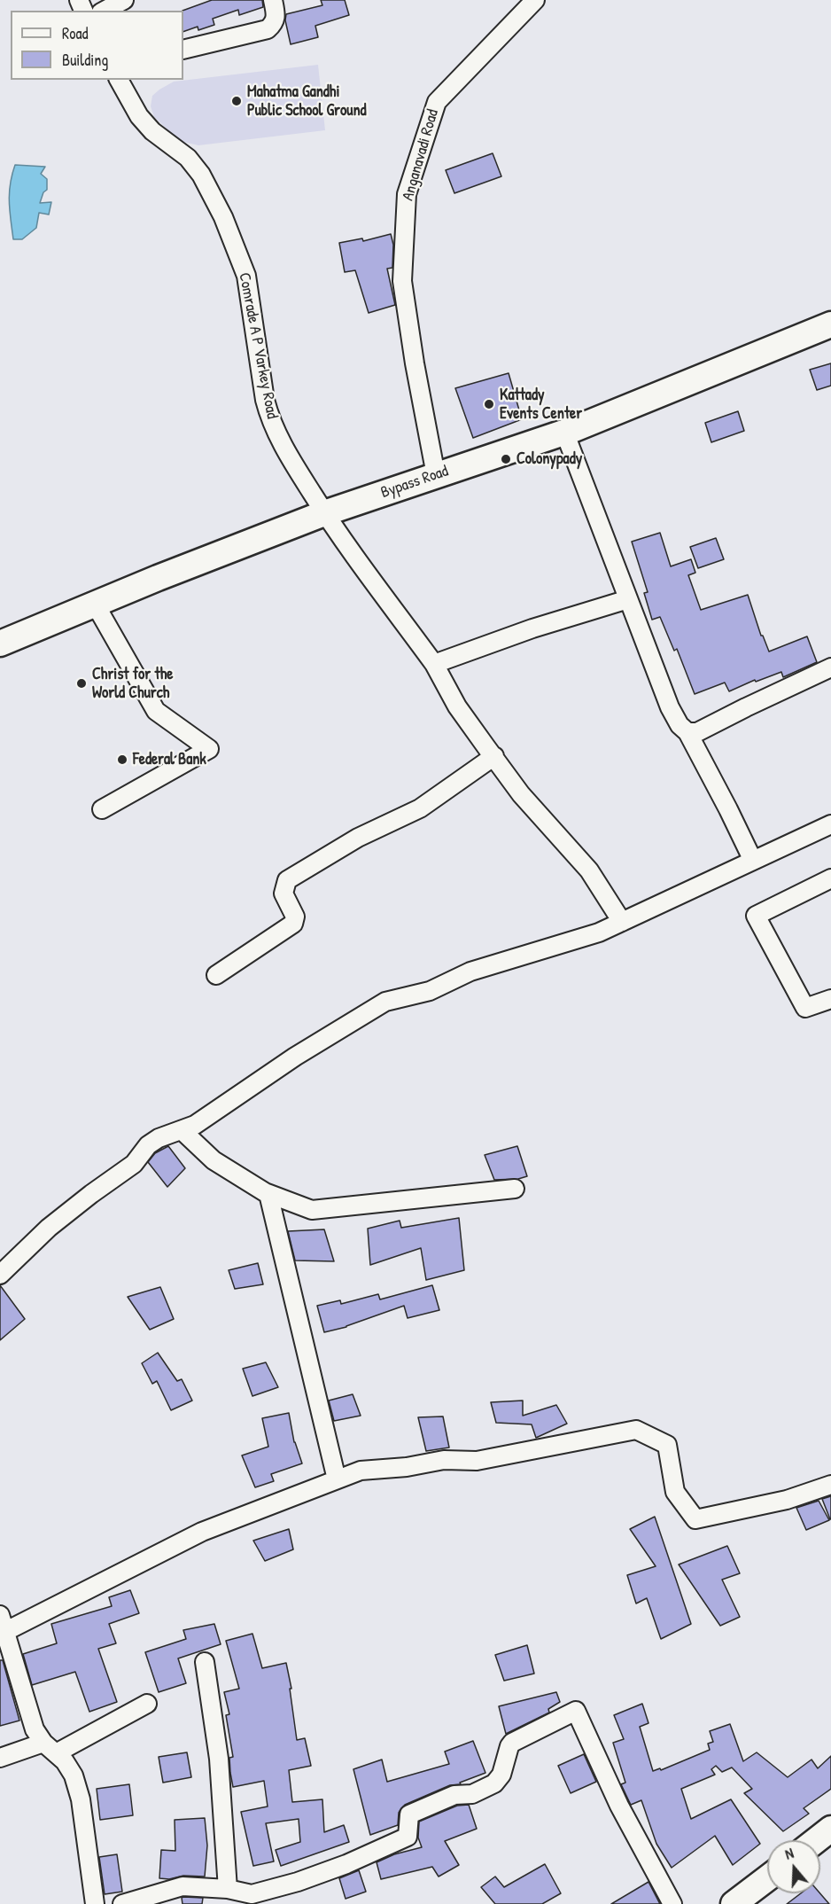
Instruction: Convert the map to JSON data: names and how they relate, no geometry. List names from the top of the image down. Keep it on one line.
{"streets":{"main road":["Bypass Road"],"street":["Anganavadi Road","Comrade A P Varkey Road"]},"crossings":[["Anganavadi Road","Bypass Road"],["Comrade A P Varkey Road","Bypass Road"]],"places":["Mahatma Gandhi Public School Ground","Kattady Events Center","Colonypady","Christ for the World Church","Federal Bank"],"legend":["Road","Building"],"north":"top"}
